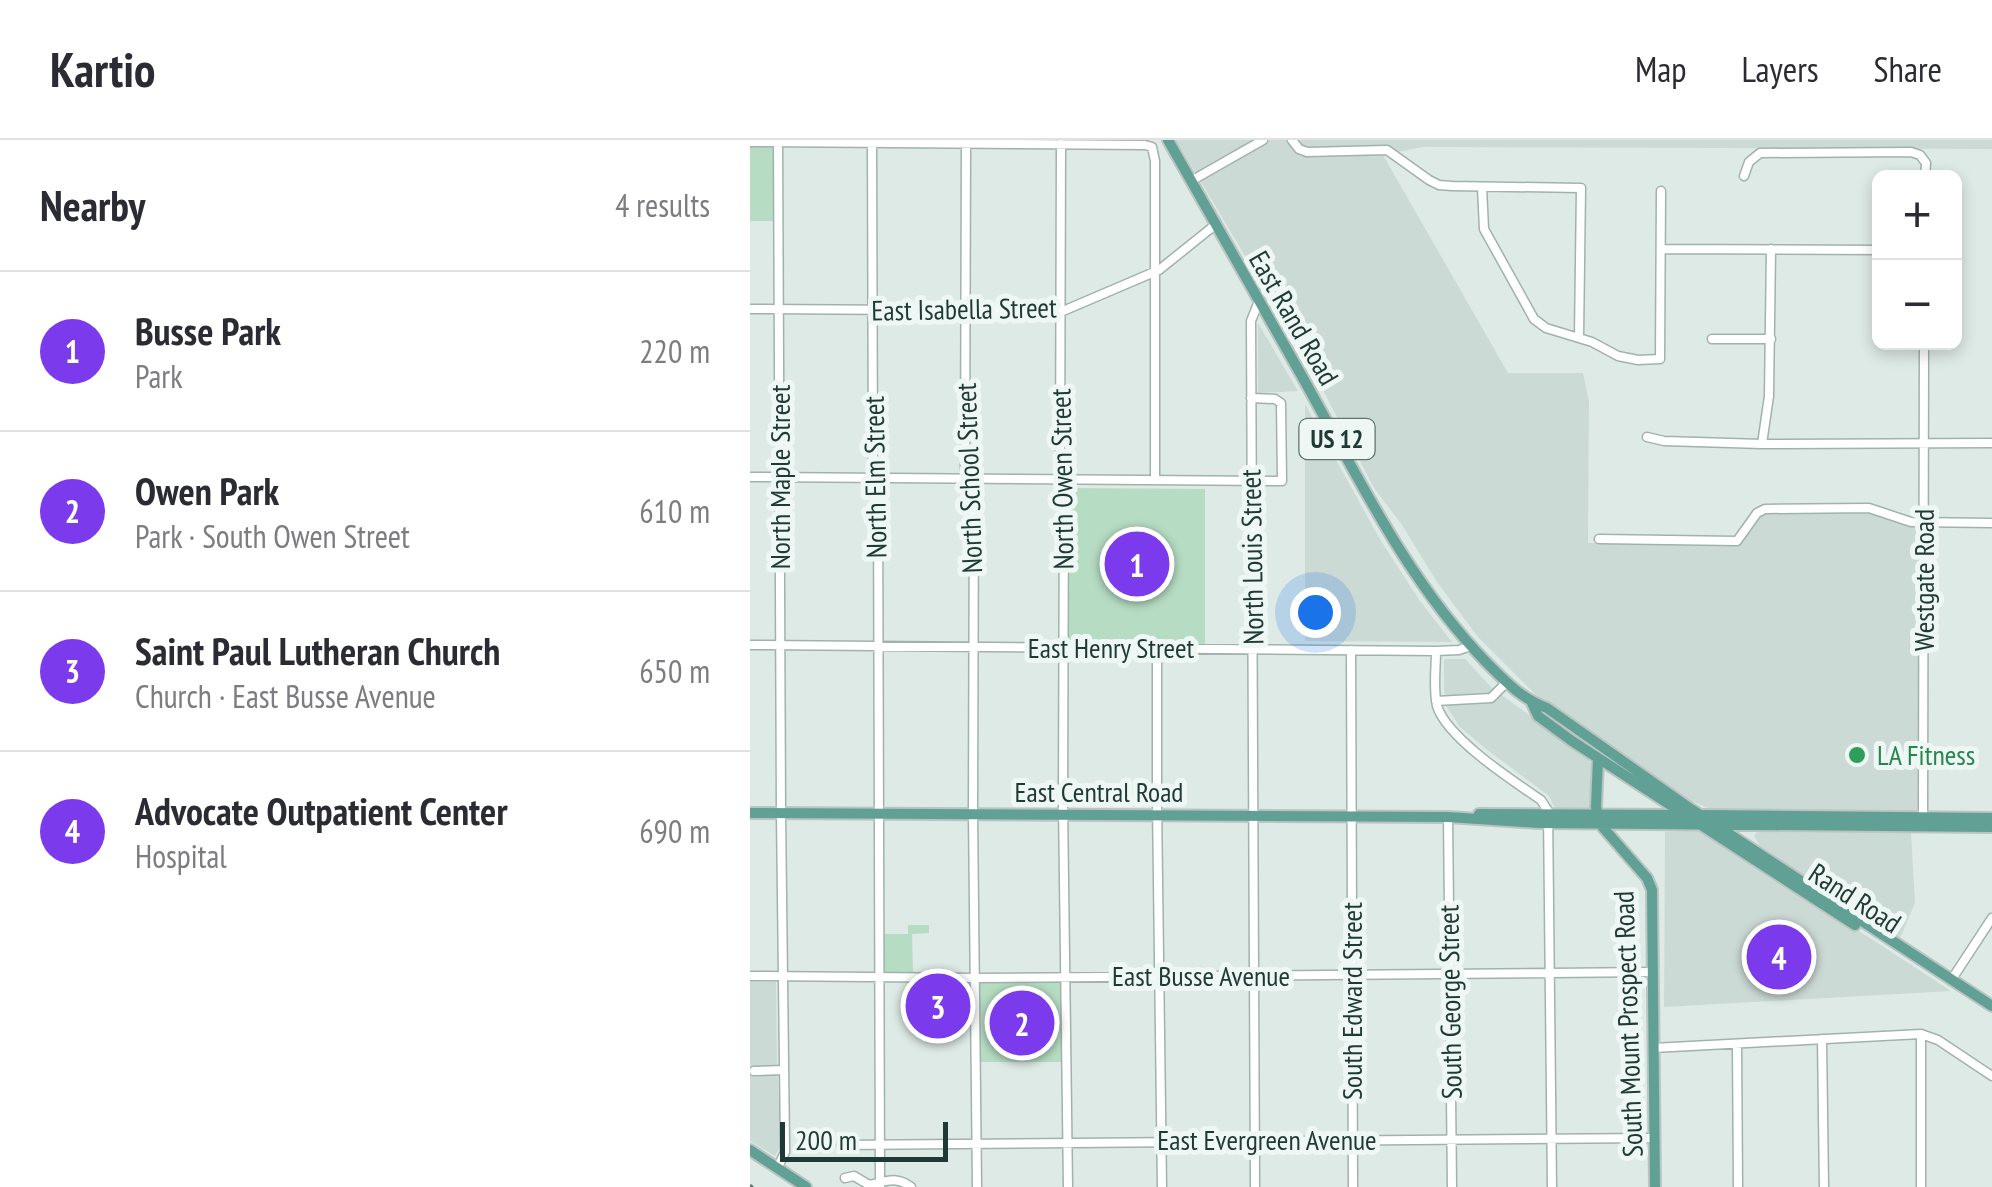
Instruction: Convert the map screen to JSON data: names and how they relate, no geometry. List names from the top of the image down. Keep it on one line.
{"streets":{"main road":["East Rand Road","US 12","East Central Road","Rand Road","South Mount Prospect Road"],"street":["East Isabella Street","North Maple Street","North Elm Street","North School Street","North Owen Street","North Louis Street","Westgate Road","East Henry Street","East Busse Avenue","South Edward Street","South George Street","East Evergreen Avenue"]},"crossings":[["East Isabella Street","East Rand Road"],["East Isabella Street","North Maple Street"],["East Isabella Street","North Elm Street"],["East Isabella Street","North School Street"],["East Isabella Street","North Owen Street"],["East Rand Road","North Louis Street"],["East Rand Road","East Henry Street"],["East Rand Road","East Central Road"],["East Rand Road","Rand Road"],["North Maple Street","East Henry Street"],["North Maple Street","East Central Road"],["North Maple Street","East Busse Avenue"],["North Elm Street","East Henry Street"],["North Elm Street","East Central Road"],["North Elm Street","East Busse Avenue"],["North Elm Street","East Evergreen Avenue"],["North School Street","East Henry Street"],["North School Street","East Central Road"],["North School Street","East Busse Avenue"],["North School Street","East Evergreen Avenue"],["North Owen Street","East Henry Street"],["North Owen Street","East Central Road"],["North Owen Street","East Busse Avenue"],["North Owen Street","East Evergreen Avenue"],["North Louis Street","East Henry Street"],["North Louis Street","East Central Road"],["North Louis Street","East Busse Avenue"],["North Louis Street","East Evergreen Avenue"],["Westgate Road","East Central Road"],["East Henry Street","South Edward Street"],["East Central Road","Rand Road"],["East Central Road","South Edward Street"],["East Central Road","South George Street"],["East Central Road","South Mount Prospect Road"],["East Busse Avenue","South Edward Street"],["East Busse Avenue","South George Street"],["East Busse Avenue","South Mount Prospect Road"],["South Edward Street","East Evergreen Avenue"],["South George Street","East Evergreen Avenue"],["South Mount Prospect Road","East Evergreen Avenue"]],"places":["LA Fitness"],"scale_bar":"200 m","page":{"header":"Kartio","nav":["Map","Layers","Share"],"heading":["Nearby","4 results"],"map_buttons":["+","−"],"list":[{"mark":"1","name":"Busse Park","note":"Park","value":"220 m"},{"mark":"2","name":"Owen Park","note":"Park · South Owen Street","value":"610 m"},{"mark":"3","name":"Saint Paul Lutheran Church","note":"Church · East Busse Avenue","value":"650 m"},{"mark":"4","name":"Advocate Outpatient Center","note":"Hospital","value":"690 m"}],"pins":["1","4","3","2"],"scale":"200 m"}}
